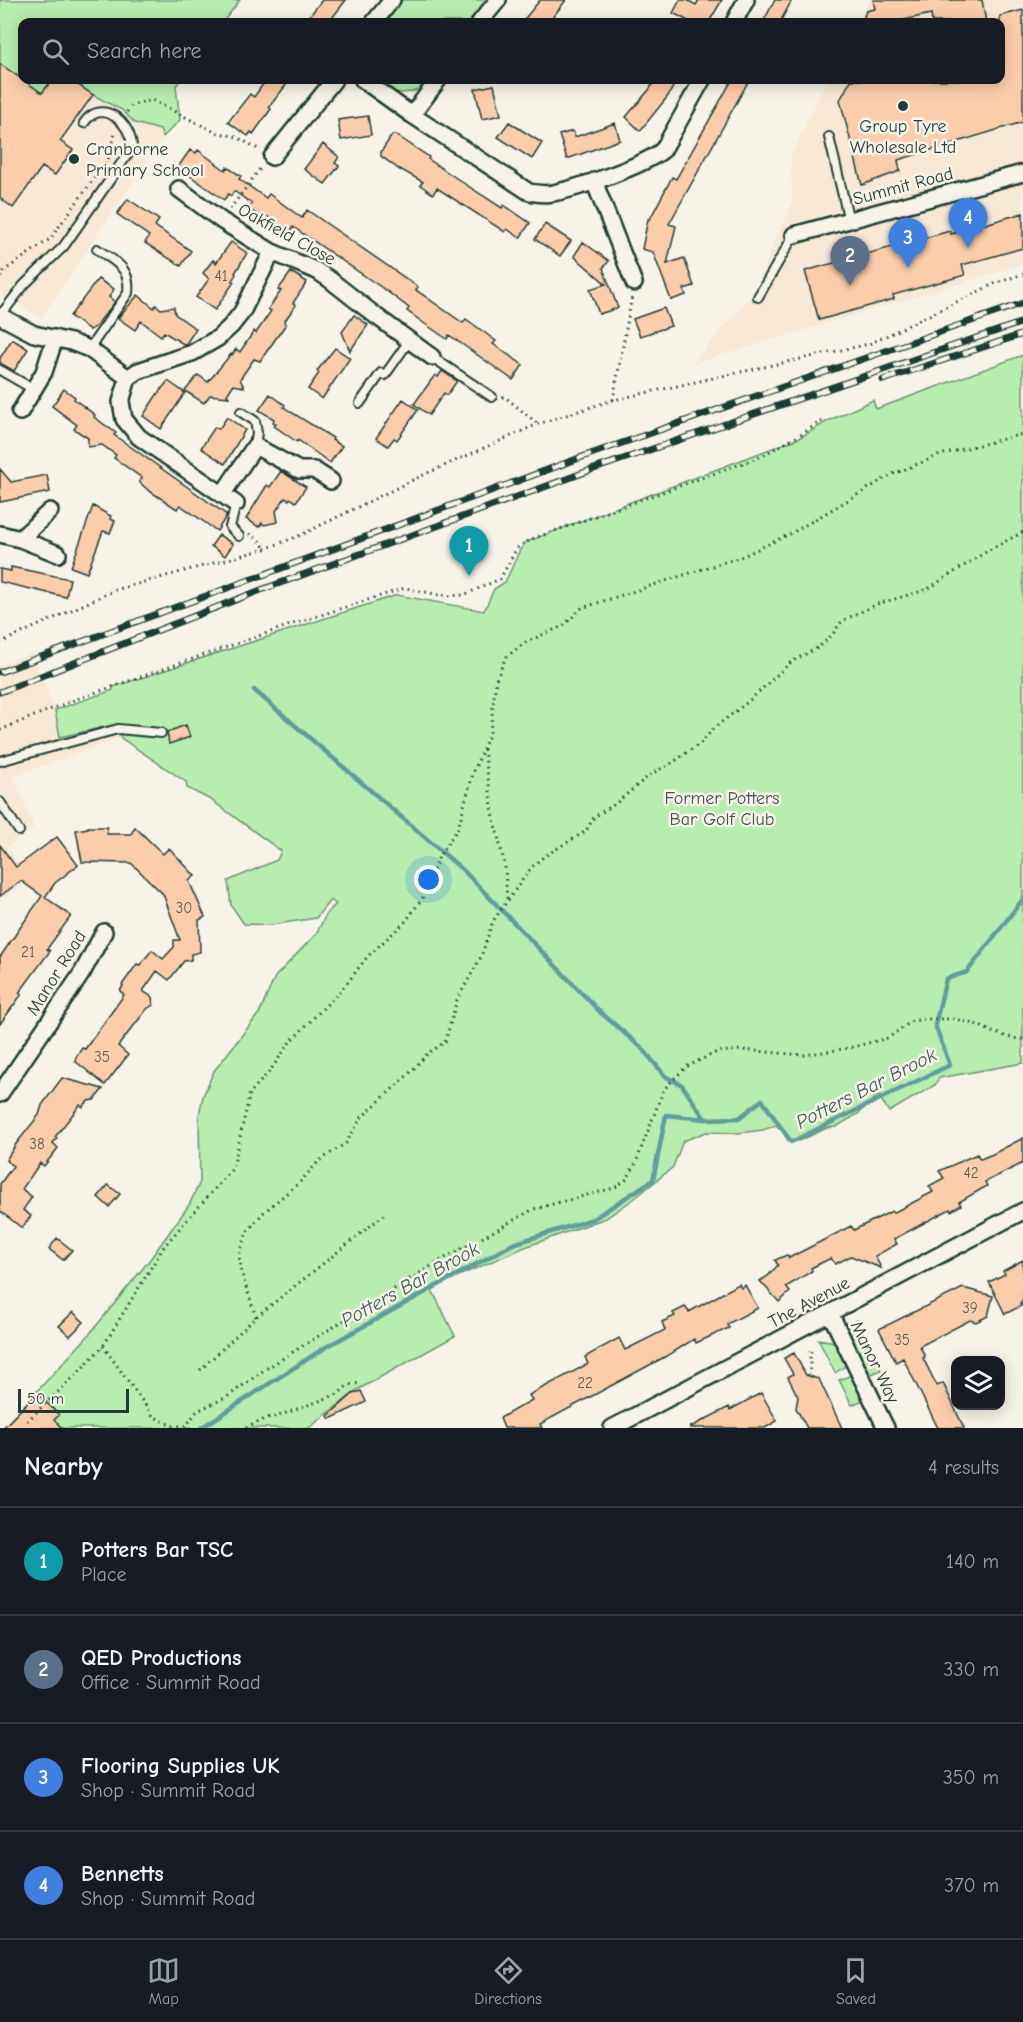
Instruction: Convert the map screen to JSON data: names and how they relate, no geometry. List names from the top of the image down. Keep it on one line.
{"streets":{"street":["Summit Road","Oakfield Close","Manor Road","The Avenue","Manor Way"]},"crossings":[["The Avenue","Manor Way"]],"water":["Potters Bar Brook"],"parks":["Former Potters Bar Golf Club"],"places":["Group Tyre Wholesale Ltd","Cranborne Primary School"],"house_numbers":["41","30","21","35","38","42","39","35","22"],"scale_bar":"50 m","page":{"search":"Search here","pins":["4","3","2","1"],"scale":"50 m","heading":["Nearby","4 results"],"list":[{"mark":"1","name":"Potters Bar TSC","note":"Place","value":"140 m"},{"mark":"2","name":"QED Productions","note":"Office · Summit Road","value":"330 m"},{"mark":"3","name":"Flooring Supplies UK","note":"Shop · Summit Road","value":"350 m"},{"mark":"4","name":"Bennetts","note":"Shop · Summit Road","value":"370 m"}],"nav":["Map","Directions","Saved"]}}
